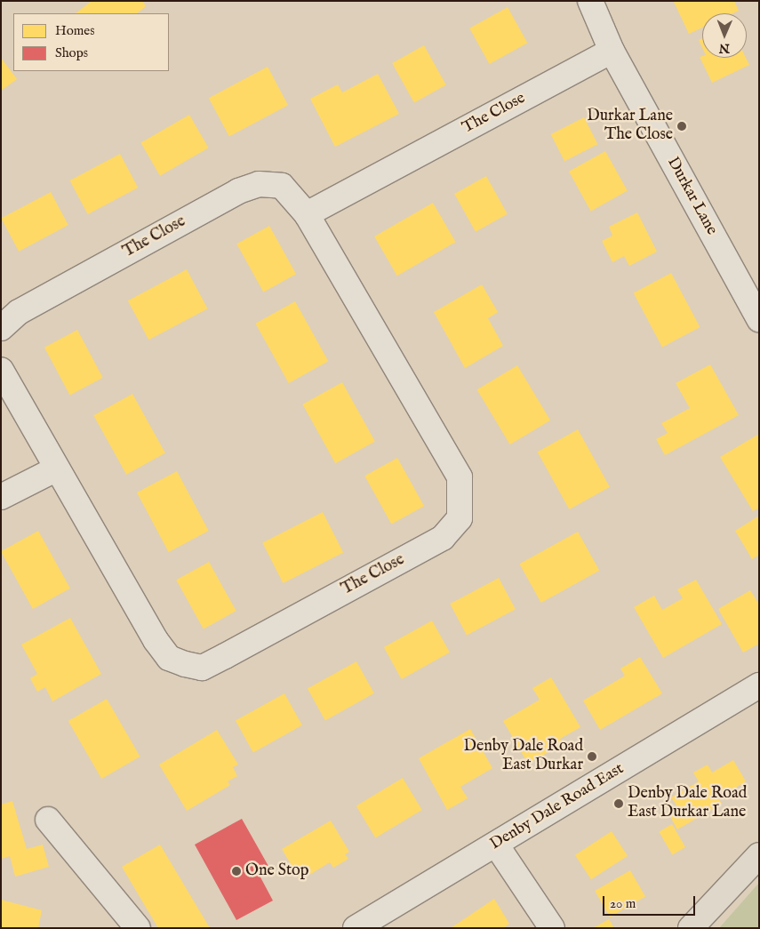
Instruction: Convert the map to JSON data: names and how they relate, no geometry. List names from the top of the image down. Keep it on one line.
{"streets":{"street":["The Close","Durkar Lane","Denby Dale Road East"]},"crossings":[["The Close","Durkar Lane"]],"places":["Durkar Lane The Close","Denby Dale Road East Durkar","Denby Dale Road East Durkar Lane","One Stop"],"legend":["Homes","Shops"],"scale_bar":"20 m","north":"bottom"}
